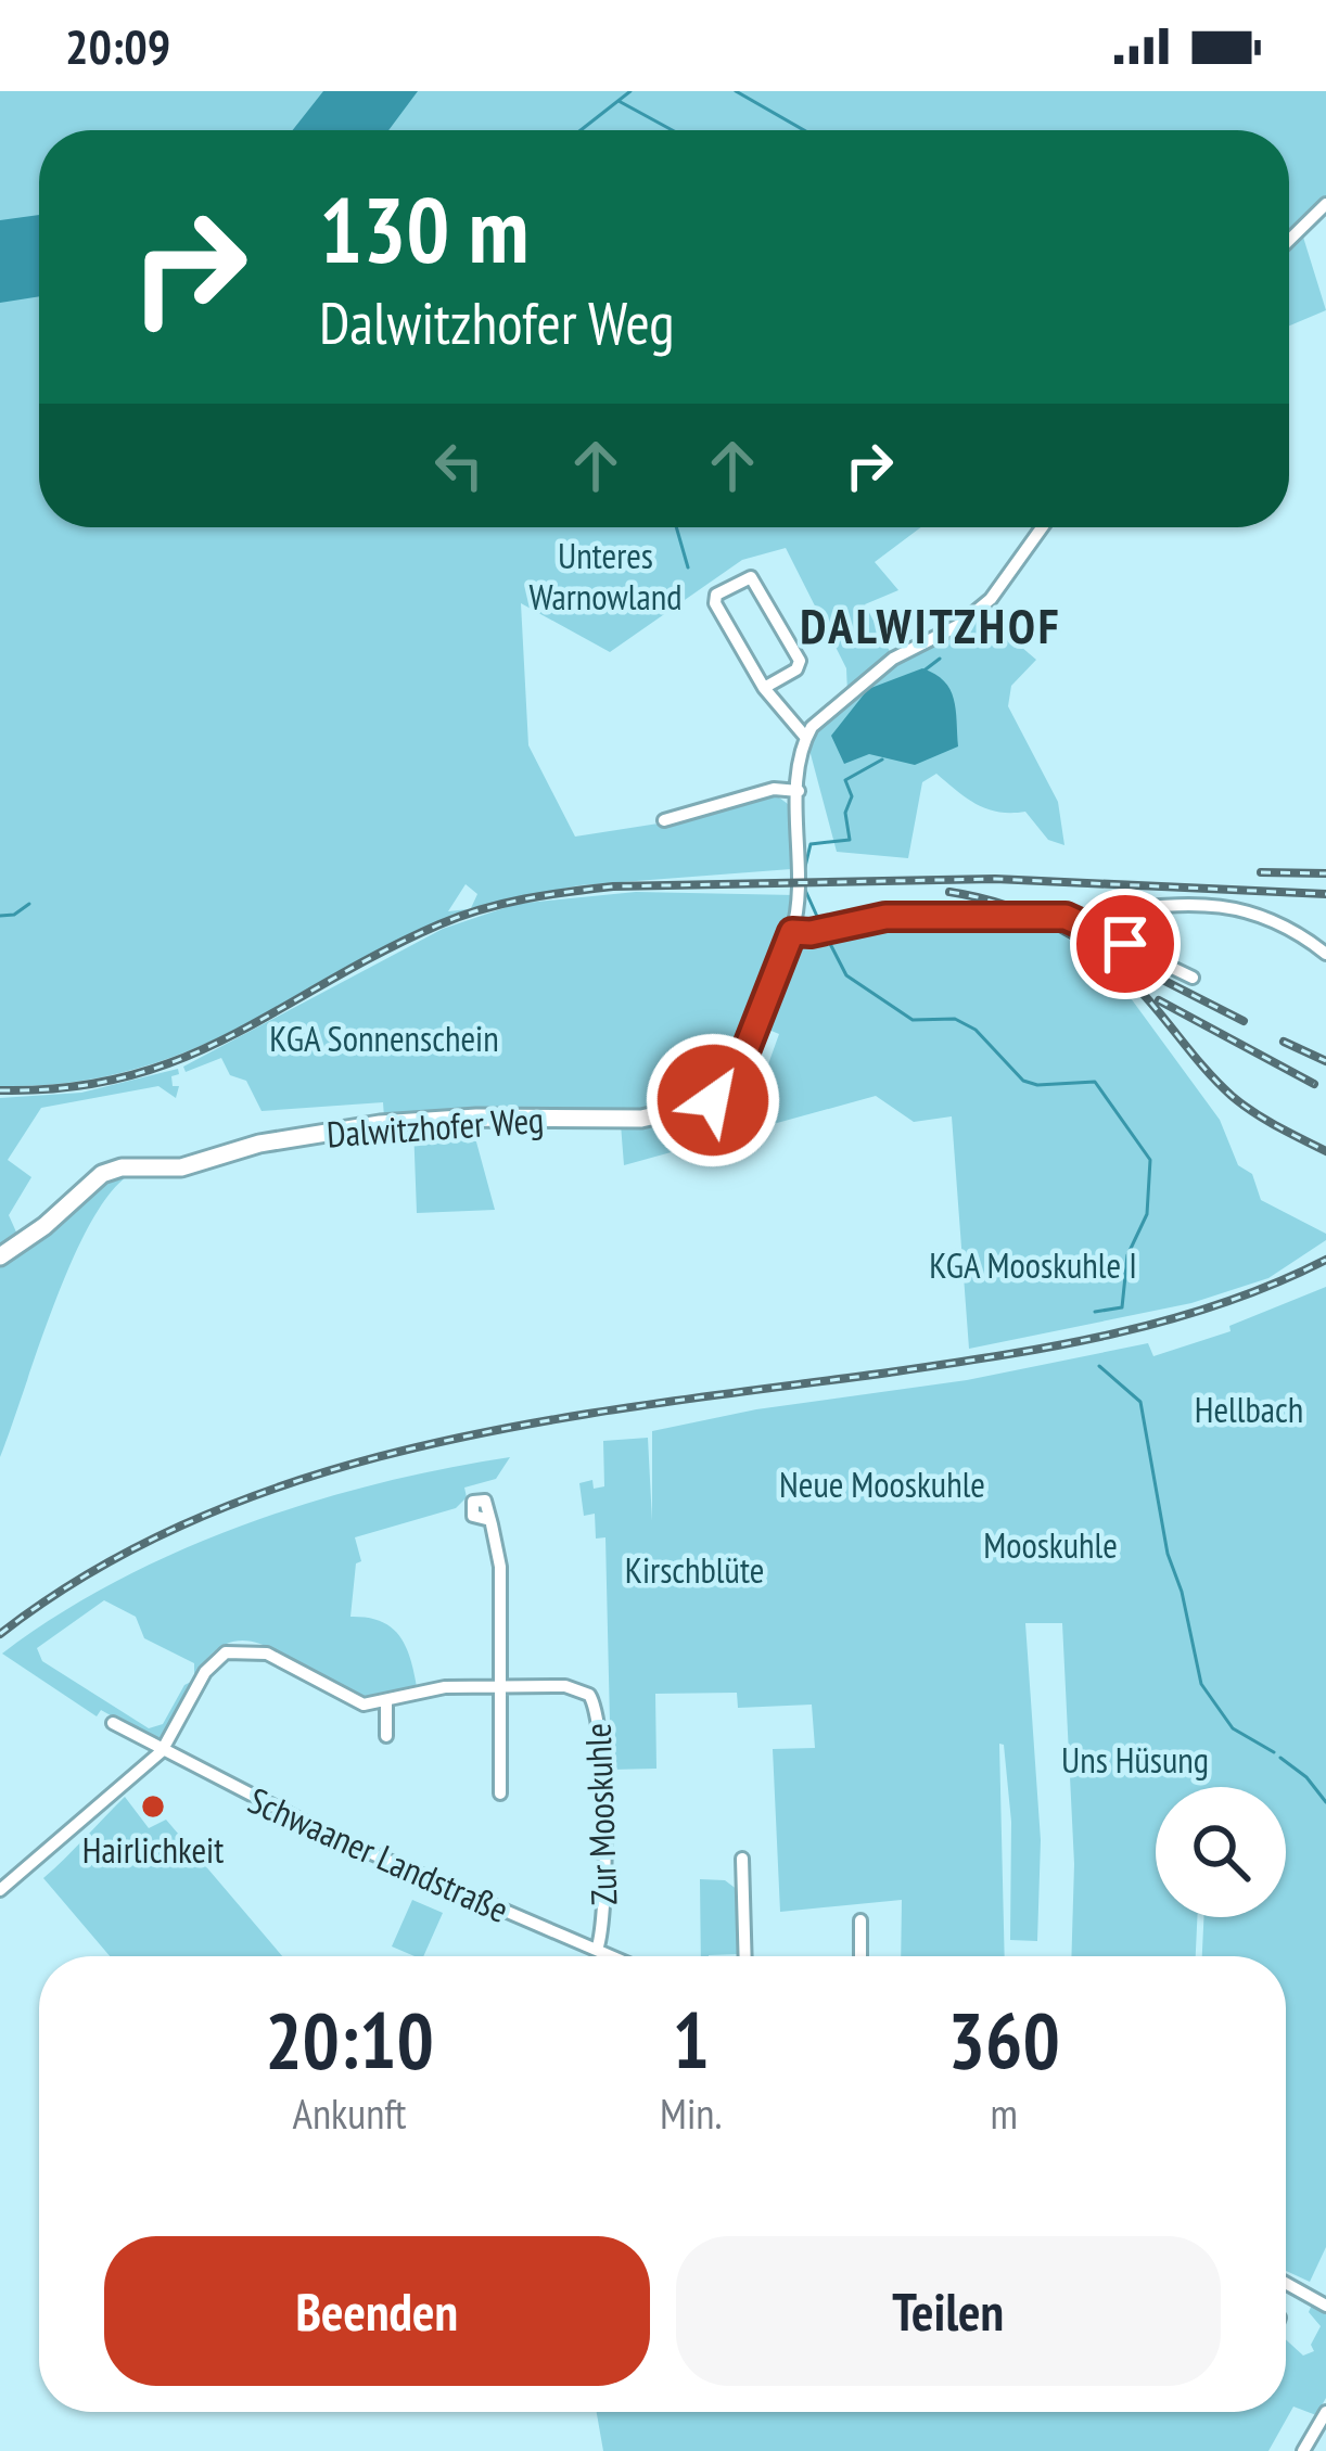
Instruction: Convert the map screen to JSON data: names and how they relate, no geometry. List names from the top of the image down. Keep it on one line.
{"streets":{"street":["Dalwitzhofer Weg","Zur Mooskuhle","Schwaaner Landstraße"]},"crossings":[["Zur Mooskuhle","Schwaaner Landstraße"]],"districts":["DALWITZHOF"],"parks":["Unteres Warnowland","KGA Sonnenschein","KGA Mooskuhle I","Hellbach","Neue Mooskuhle","Mooskuhle","Kirschblüte","Uns Hüsung"],"places":["Hairlichkeit"],"page":{"status":"20:09","turn":["130 m","Dalwitzhofer Weg"],"eta":["20:10","Ankunft","1","Min.","360","m"],"buttons":["Beenden","Teilen"]}}
